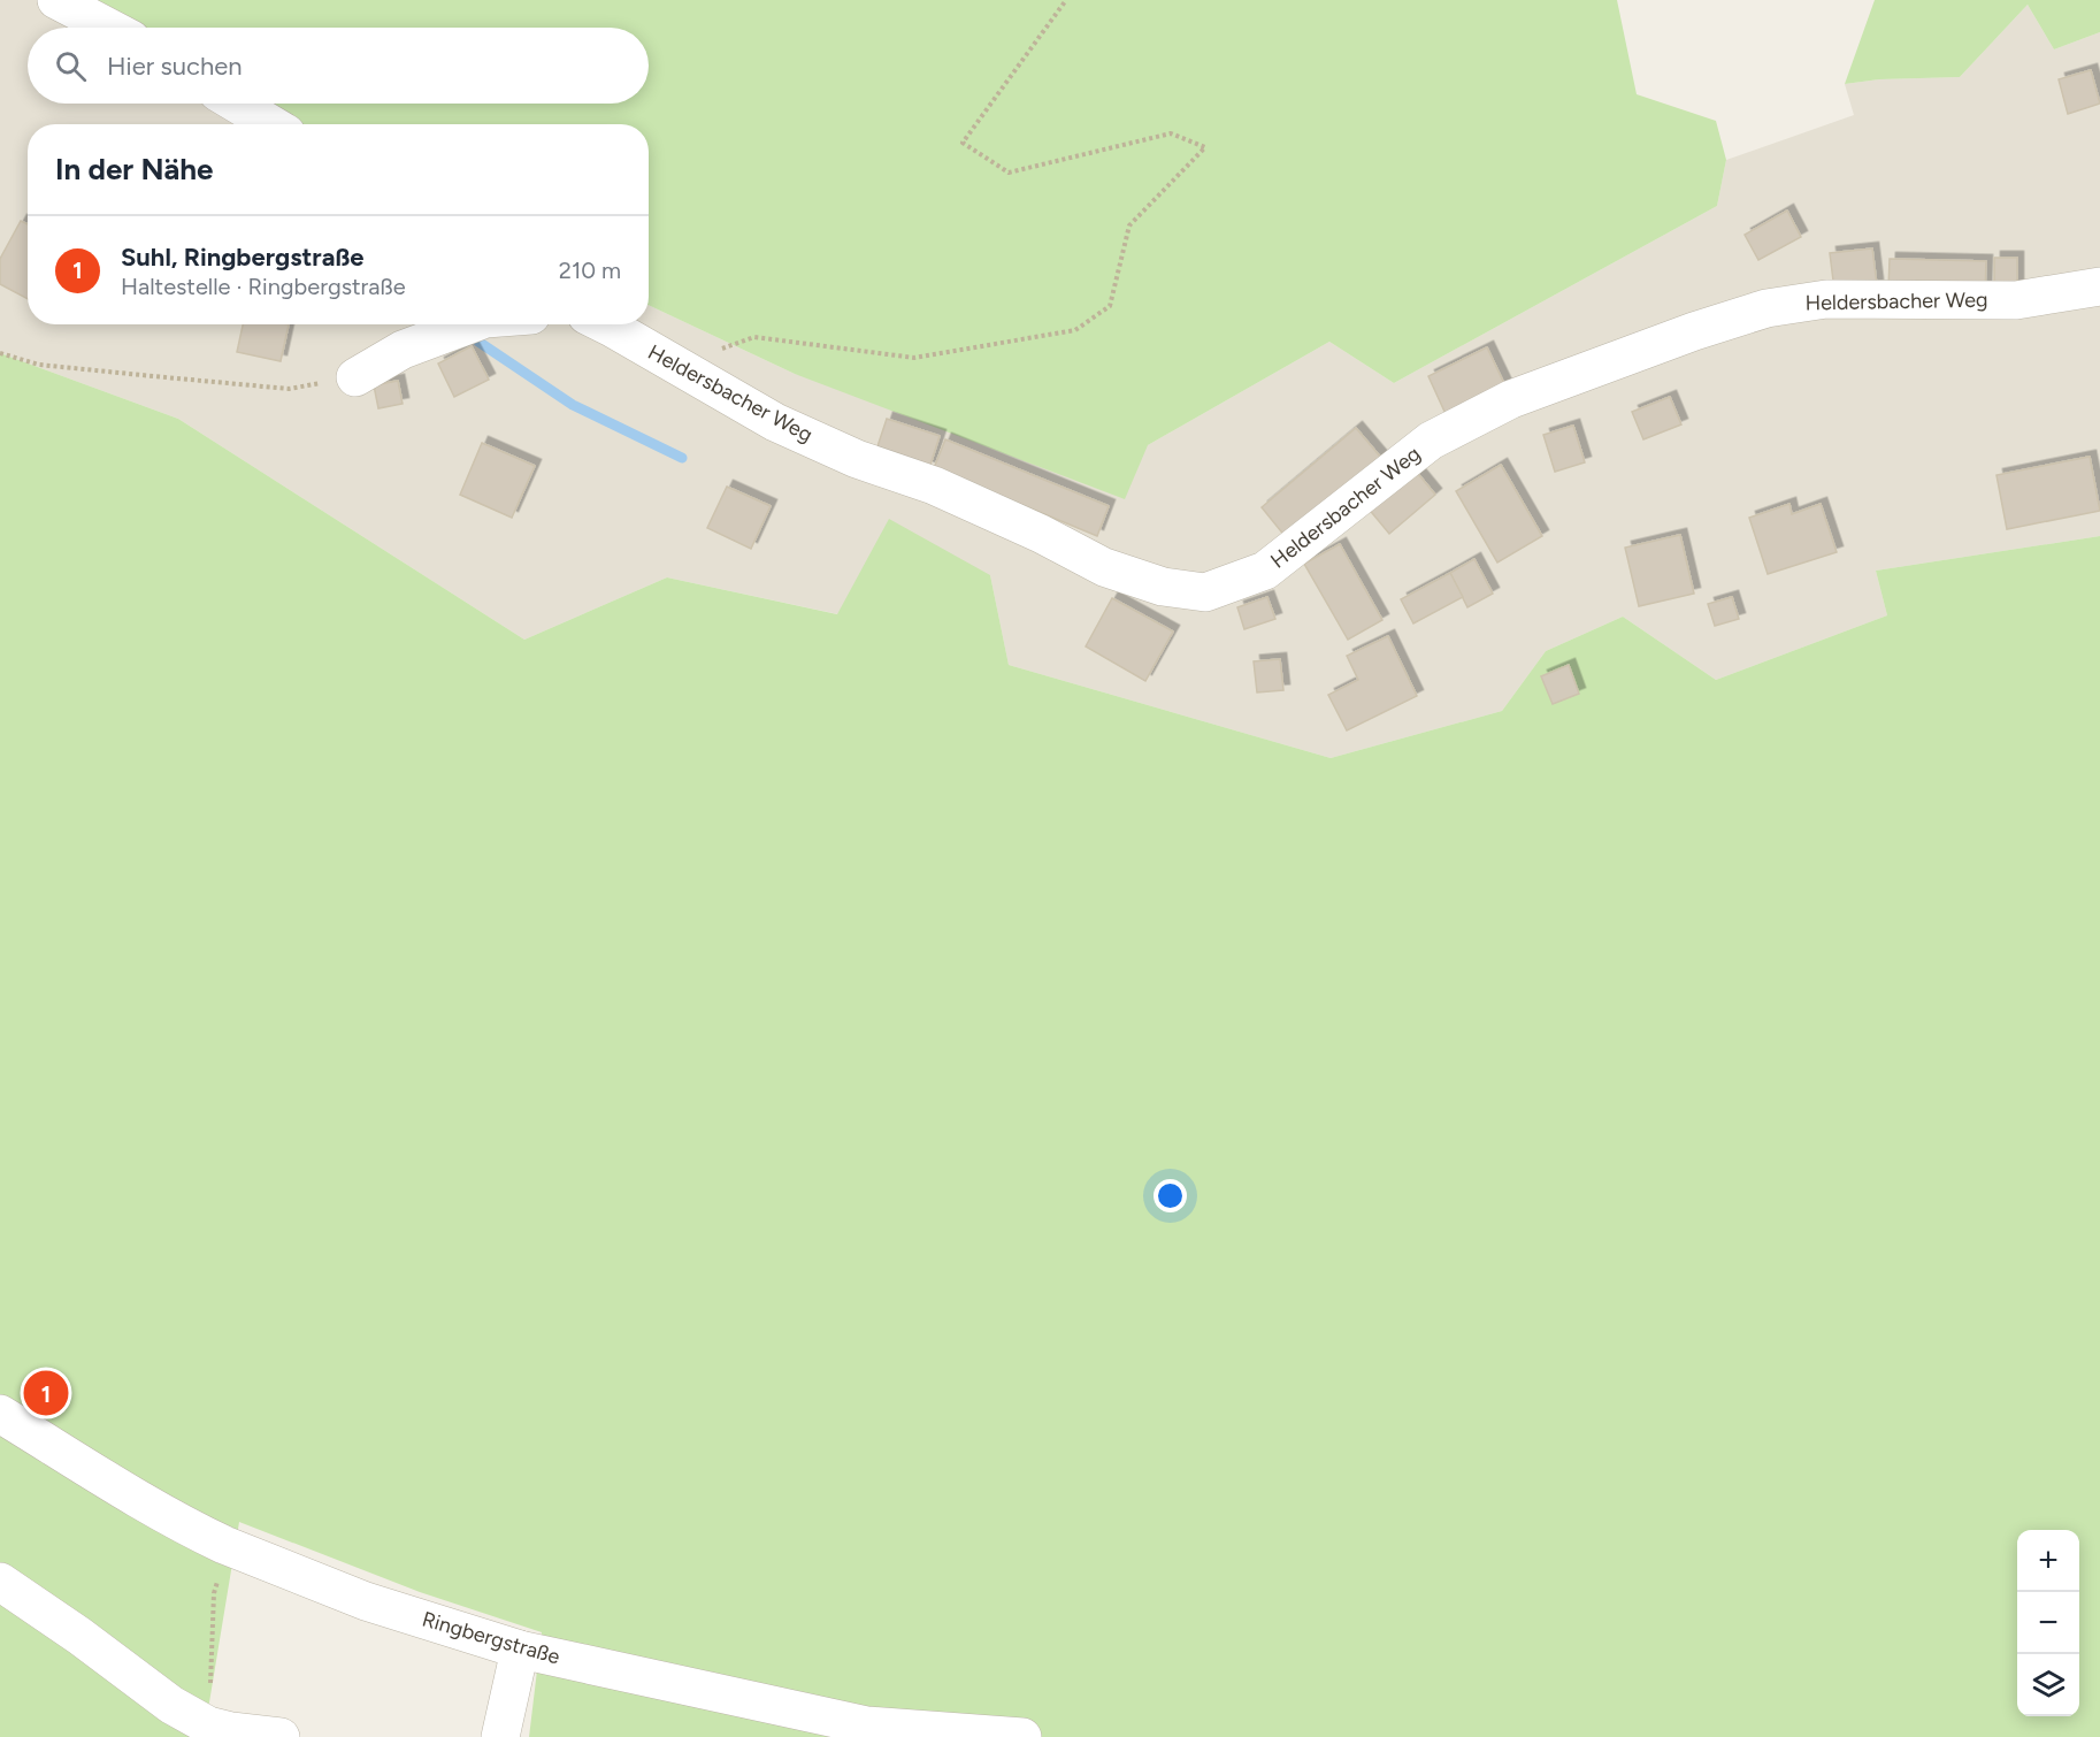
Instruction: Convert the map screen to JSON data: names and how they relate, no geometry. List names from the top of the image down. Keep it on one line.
{"streets":{"street":["Heldersbacher Weg","Ringbergstraße"]},"page":{"search":"Hier suchen","heading":"In der Nähe","list":[{"mark":"1","name":"Suhl, Ringbergstraße","note":"Haltestelle · Ringbergstraße","value":"210 m"}],"pins":"1","map_buttons":["+","−"]}}
